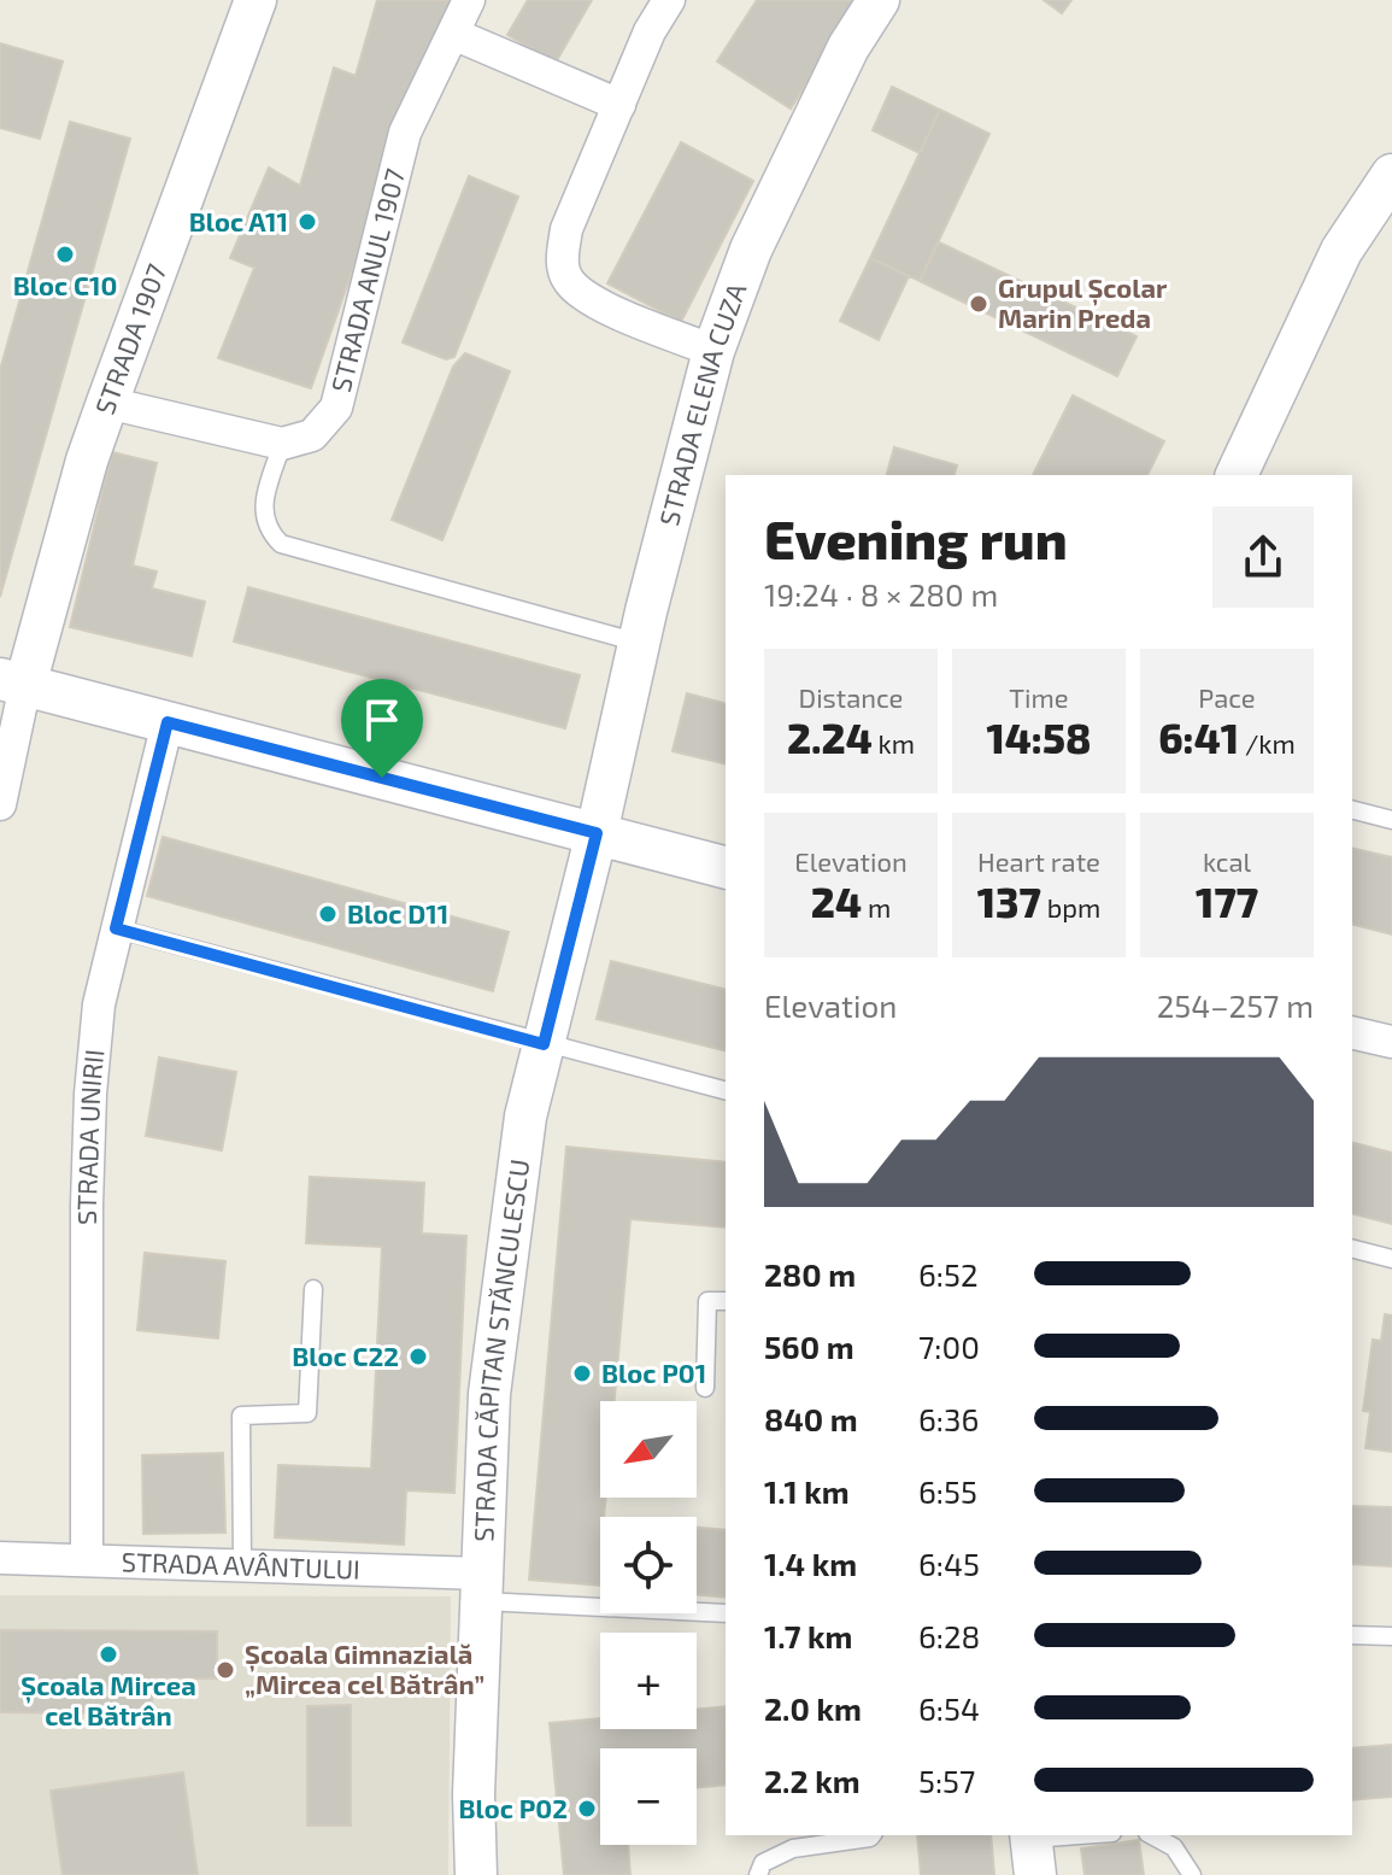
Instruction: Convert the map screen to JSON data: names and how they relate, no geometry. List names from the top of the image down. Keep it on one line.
{"streets":{"street":["STRADA ANUL 1907","STRADA 1907","STRADA ELENA CUZA","STRADA UNIRII","STRADA CĂPITAN STĂNCULESCU","STRADA AVÂNTULUI"]},"crossings":[["STRADA ELENA CUZA","STRADA CĂPITAN STĂNCULESCU"],["STRADA UNIRII","STRADA AVÂNTULUI"],["STRADA CĂPITAN STĂNCULESCU","STRADA AVÂNTULUI"]],"places":["Bloc A11","Bloc C10","Grupul Școlar Marin Preda","Bloc D11","Bloc C22","Bloc P01","Școala Mircea cel Bătrân","Școala Gimnazială „Mircea cel Bătrân”","Bloc P02"],"north":"bottom left","page":{"heading":["Evening run","19:24 · 8 × 280 m"],"stats":[["Distance","2.24 km"],["Time","14:58"],["Pace","6:41 /km"],["Elevation","24 m"],["Heart rate","137 bpm"],["kcal","177"]],"chart":["Elevation","254–257 m"],"list":[{"name":"280 m","note":"6:52"},{"name":"560 m","note":"7:00"},{"name":"840 m","note":"6:36"},{"name":"1.1 km","note":"6:55"},{"name":"1.4 km","note":"6:45"},{"name":"1.7 km","note":"6:28"},{"name":"2.0 km","note":"6:54"},{"name":"2.2 km","note":"5:57"}],"map_buttons":["+","−"]}}
